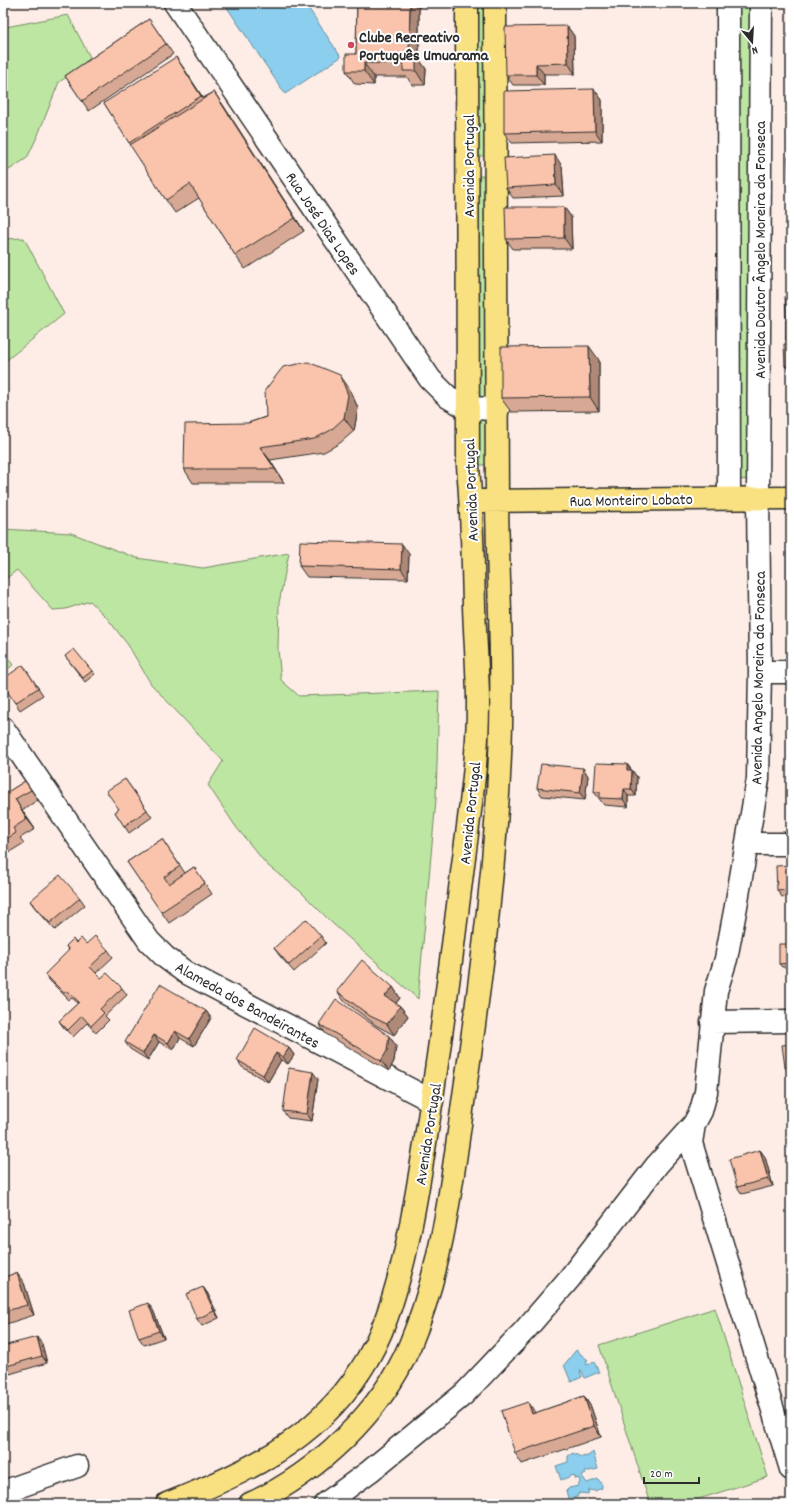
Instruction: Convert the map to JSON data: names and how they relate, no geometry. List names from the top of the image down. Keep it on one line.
{"streets":{"main road":["Avenida Portugal","Rua Monteiro Lobato"],"street":["Rua José Dias Lopes","Avenida Doutor Ângelo Moreira da Fonseca","Avenida Angelo Moreira da Fonseca","Alameda dos Bandeirantes"]},"crossings":[["Avenida Portugal","Rua José Dias Lopes"],["Avenida Portugal","Rua Monteiro Lobato"],["Avenida Portugal","Alameda dos Bandeirantes"],["Avenida Doutor Ângelo Moreira da Fonseca","Rua Monteiro Lobato"],["Avenida Doutor Ângelo Moreira da Fonseca","Avenida Angelo Moreira da Fonseca"],["Rua Monteiro Lobato","Avenida Angelo Moreira da Fonseca"]],"places":["Clube Recreativo Português Umuarama"],"scale_bar":"20 m","north":"bottom"}
